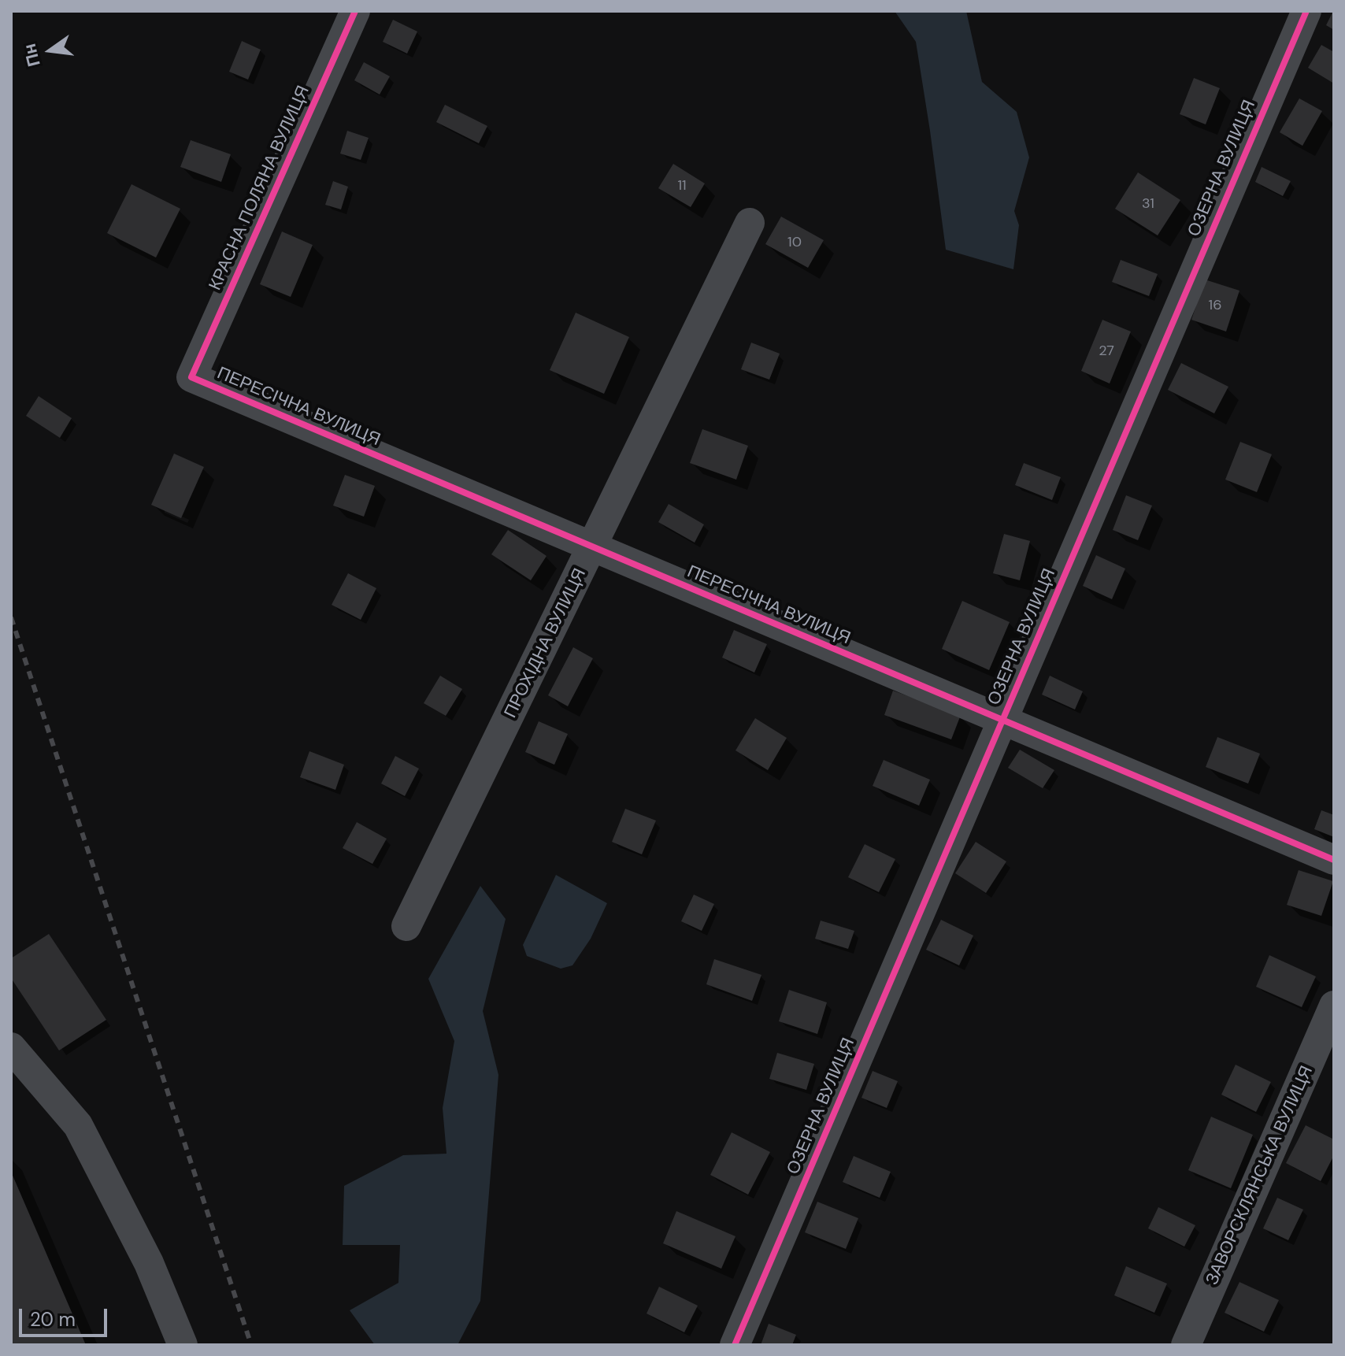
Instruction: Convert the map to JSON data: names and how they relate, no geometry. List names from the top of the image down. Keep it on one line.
{"streets":{"street":["ОЗЕРНА ВУЛИЦЯ","КРАСНА ПОЛЯНА ВУЛИЦЯ","ПЕРЕСІЧНА ВУЛИЦЯ","ПРОХІДНА ВУЛИЦЯ","ЗАВОРСКЛЯНСЬКА ВУЛИЦЯ"]},"crossings":[["ОЗЕРНА ВУЛИЦЯ","ПЕРЕСІЧНА ВУЛИЦЯ"],["КРАСНА ПОЛЯНА ВУЛИЦЯ","ПЕРЕСІЧНА ВУЛИЦЯ"],["ПЕРЕСІЧНА ВУЛИЦЯ","ПРОХІДНА ВУЛИЦЯ"]],"house_numbers":["11","31","10","16","27"],"scale_bar":"20 m","north":"left"}
